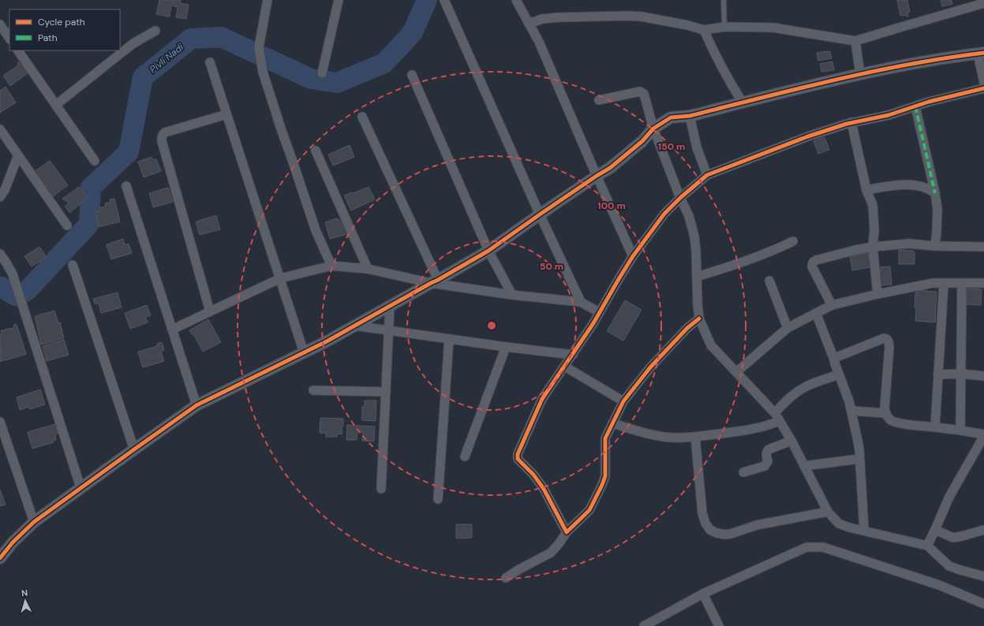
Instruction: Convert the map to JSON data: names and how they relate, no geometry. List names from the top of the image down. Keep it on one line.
{"water":["Pivli Nadi"],"legend":["Cycle path","Path"],"north":"top","rings":["150 m","100 m","50 m"]}
